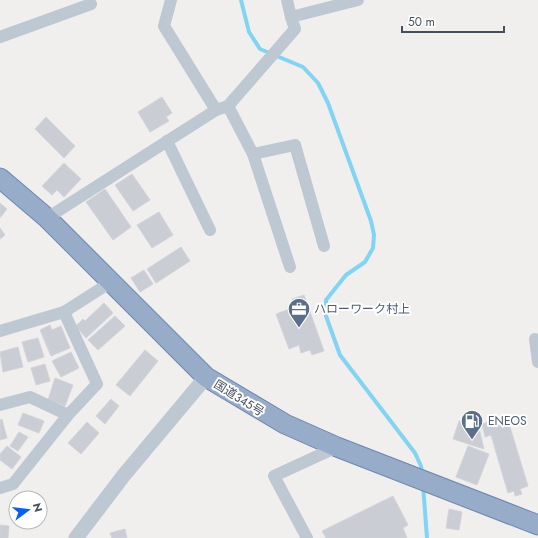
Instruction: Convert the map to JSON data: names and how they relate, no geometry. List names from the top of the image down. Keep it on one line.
{"streets":{"highway":["国道345号"]},"places":{"office":["ハローワーク村上"],"fuel station":["ENEOS"]},"scale_bar":"50 m","north":"right"}
